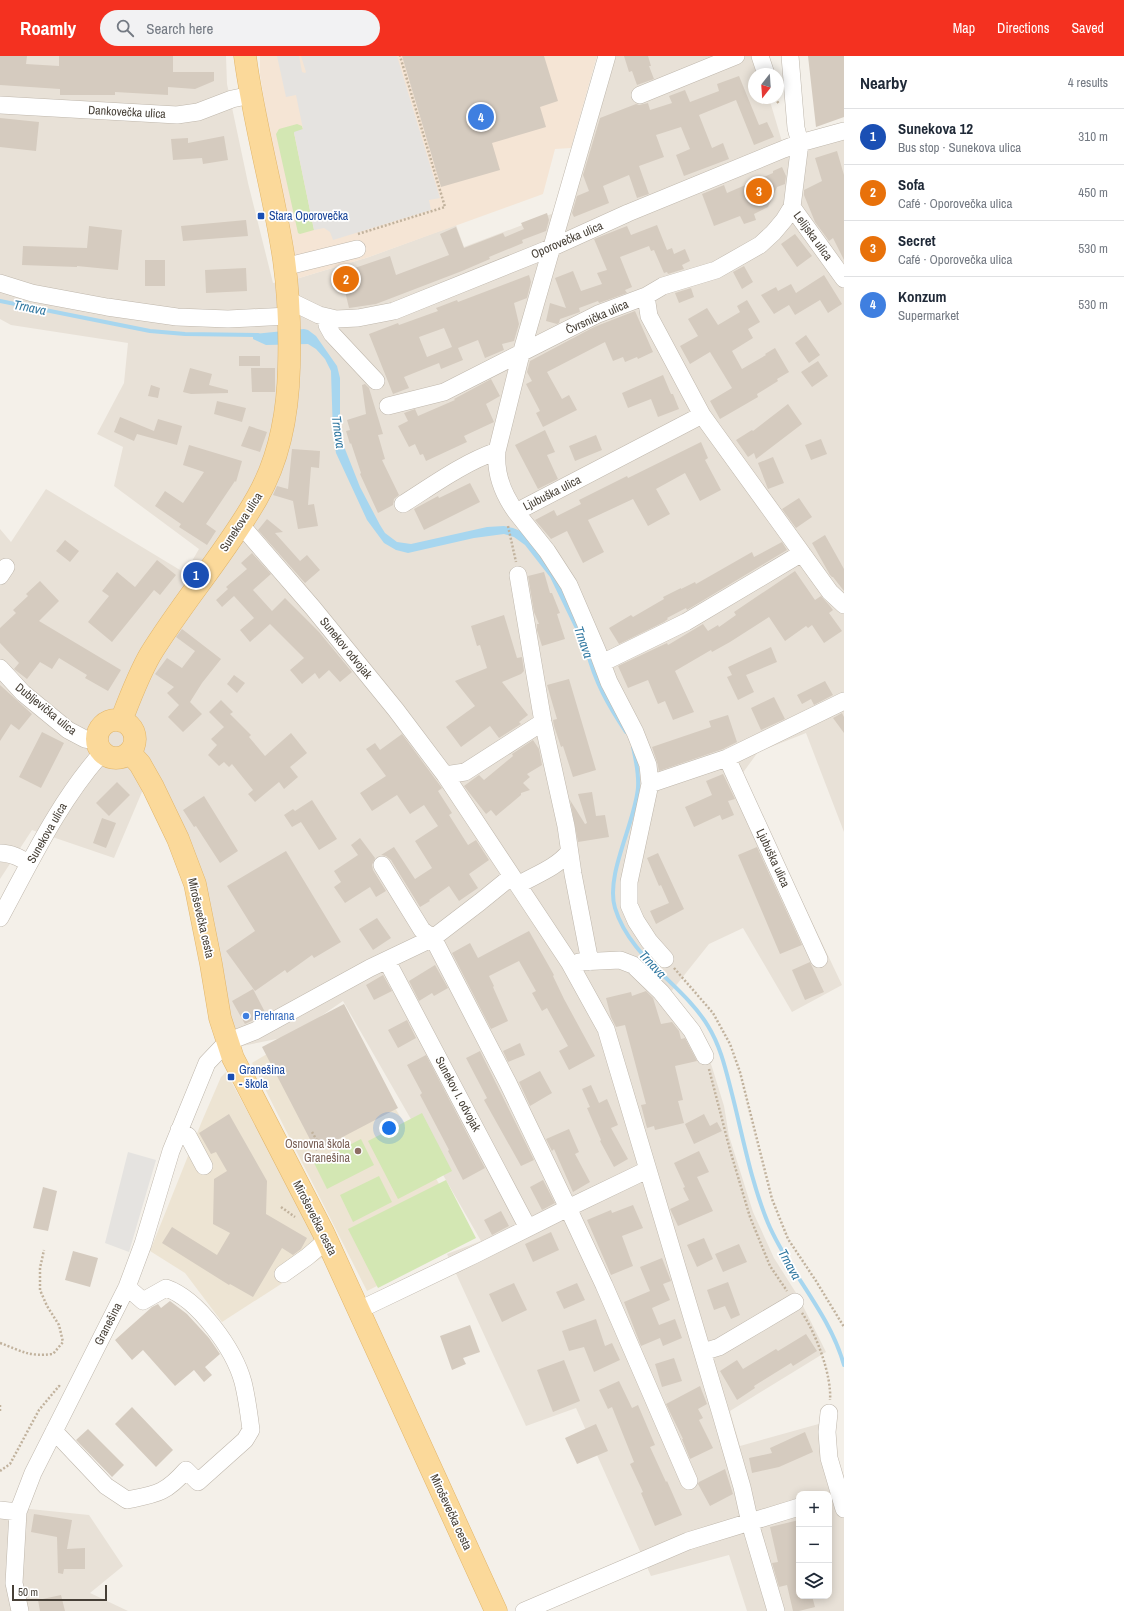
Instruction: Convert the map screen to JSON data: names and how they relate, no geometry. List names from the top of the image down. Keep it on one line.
{"streets":{"main road":["Sunekova ulica","Miroševečka cesta"],"street":["Dankovečka ulica","Lelijska ulica","Oporovečka ulica","Čvrsnička ulica","Ljubuška ulica","Sunekov odvojak","Dubljevička ulica","Sunekov I. odvojak","Granešina"]},"crossings":[["Lelijska ulica","Oporovečka ulica"],["Lelijska ulica","Čvrsnička ulica"],["Oporovečka ulica","Sunekova ulica"],["Sunekova ulica","Sunekov odvojak"],["Sunekova ulica","Dubljevička ulica"],["Sunekova ulica","Miroševečka cesta"],["Dubljevička ulica","Miroševečka cesta"],["Miroševečka cesta","Granešina"]],"water":["Trnava"],"places":{"transit":["Stara Oporovečka","Granešina - škola"],"other":["Prehrana","Osnovna škola Granešina"]},"scale_bar":"50 m","north":"bottom","page":{"header":"Roamly","search":"Search here","nav":["Map","Directions","Saved"],"heading":["Nearby","4 results"],"pins":["4","3","2","1"],"list":[{"mark":"1","name":"Sunekova 12","note":"Bus stop · Sunekova ulica","value":"310 m"},{"mark":"2","name":"Sofa","note":"Café · Oporovečka ulica","value":"450 m"},{"mark":"3","name":"Secret","note":"Café · Oporovečka ulica","value":"530 m"},{"mark":"4","name":"Konzum","note":"Supermarket","value":"530 m"}],"map_buttons":["+","−"],"scale":"50 m"}}
